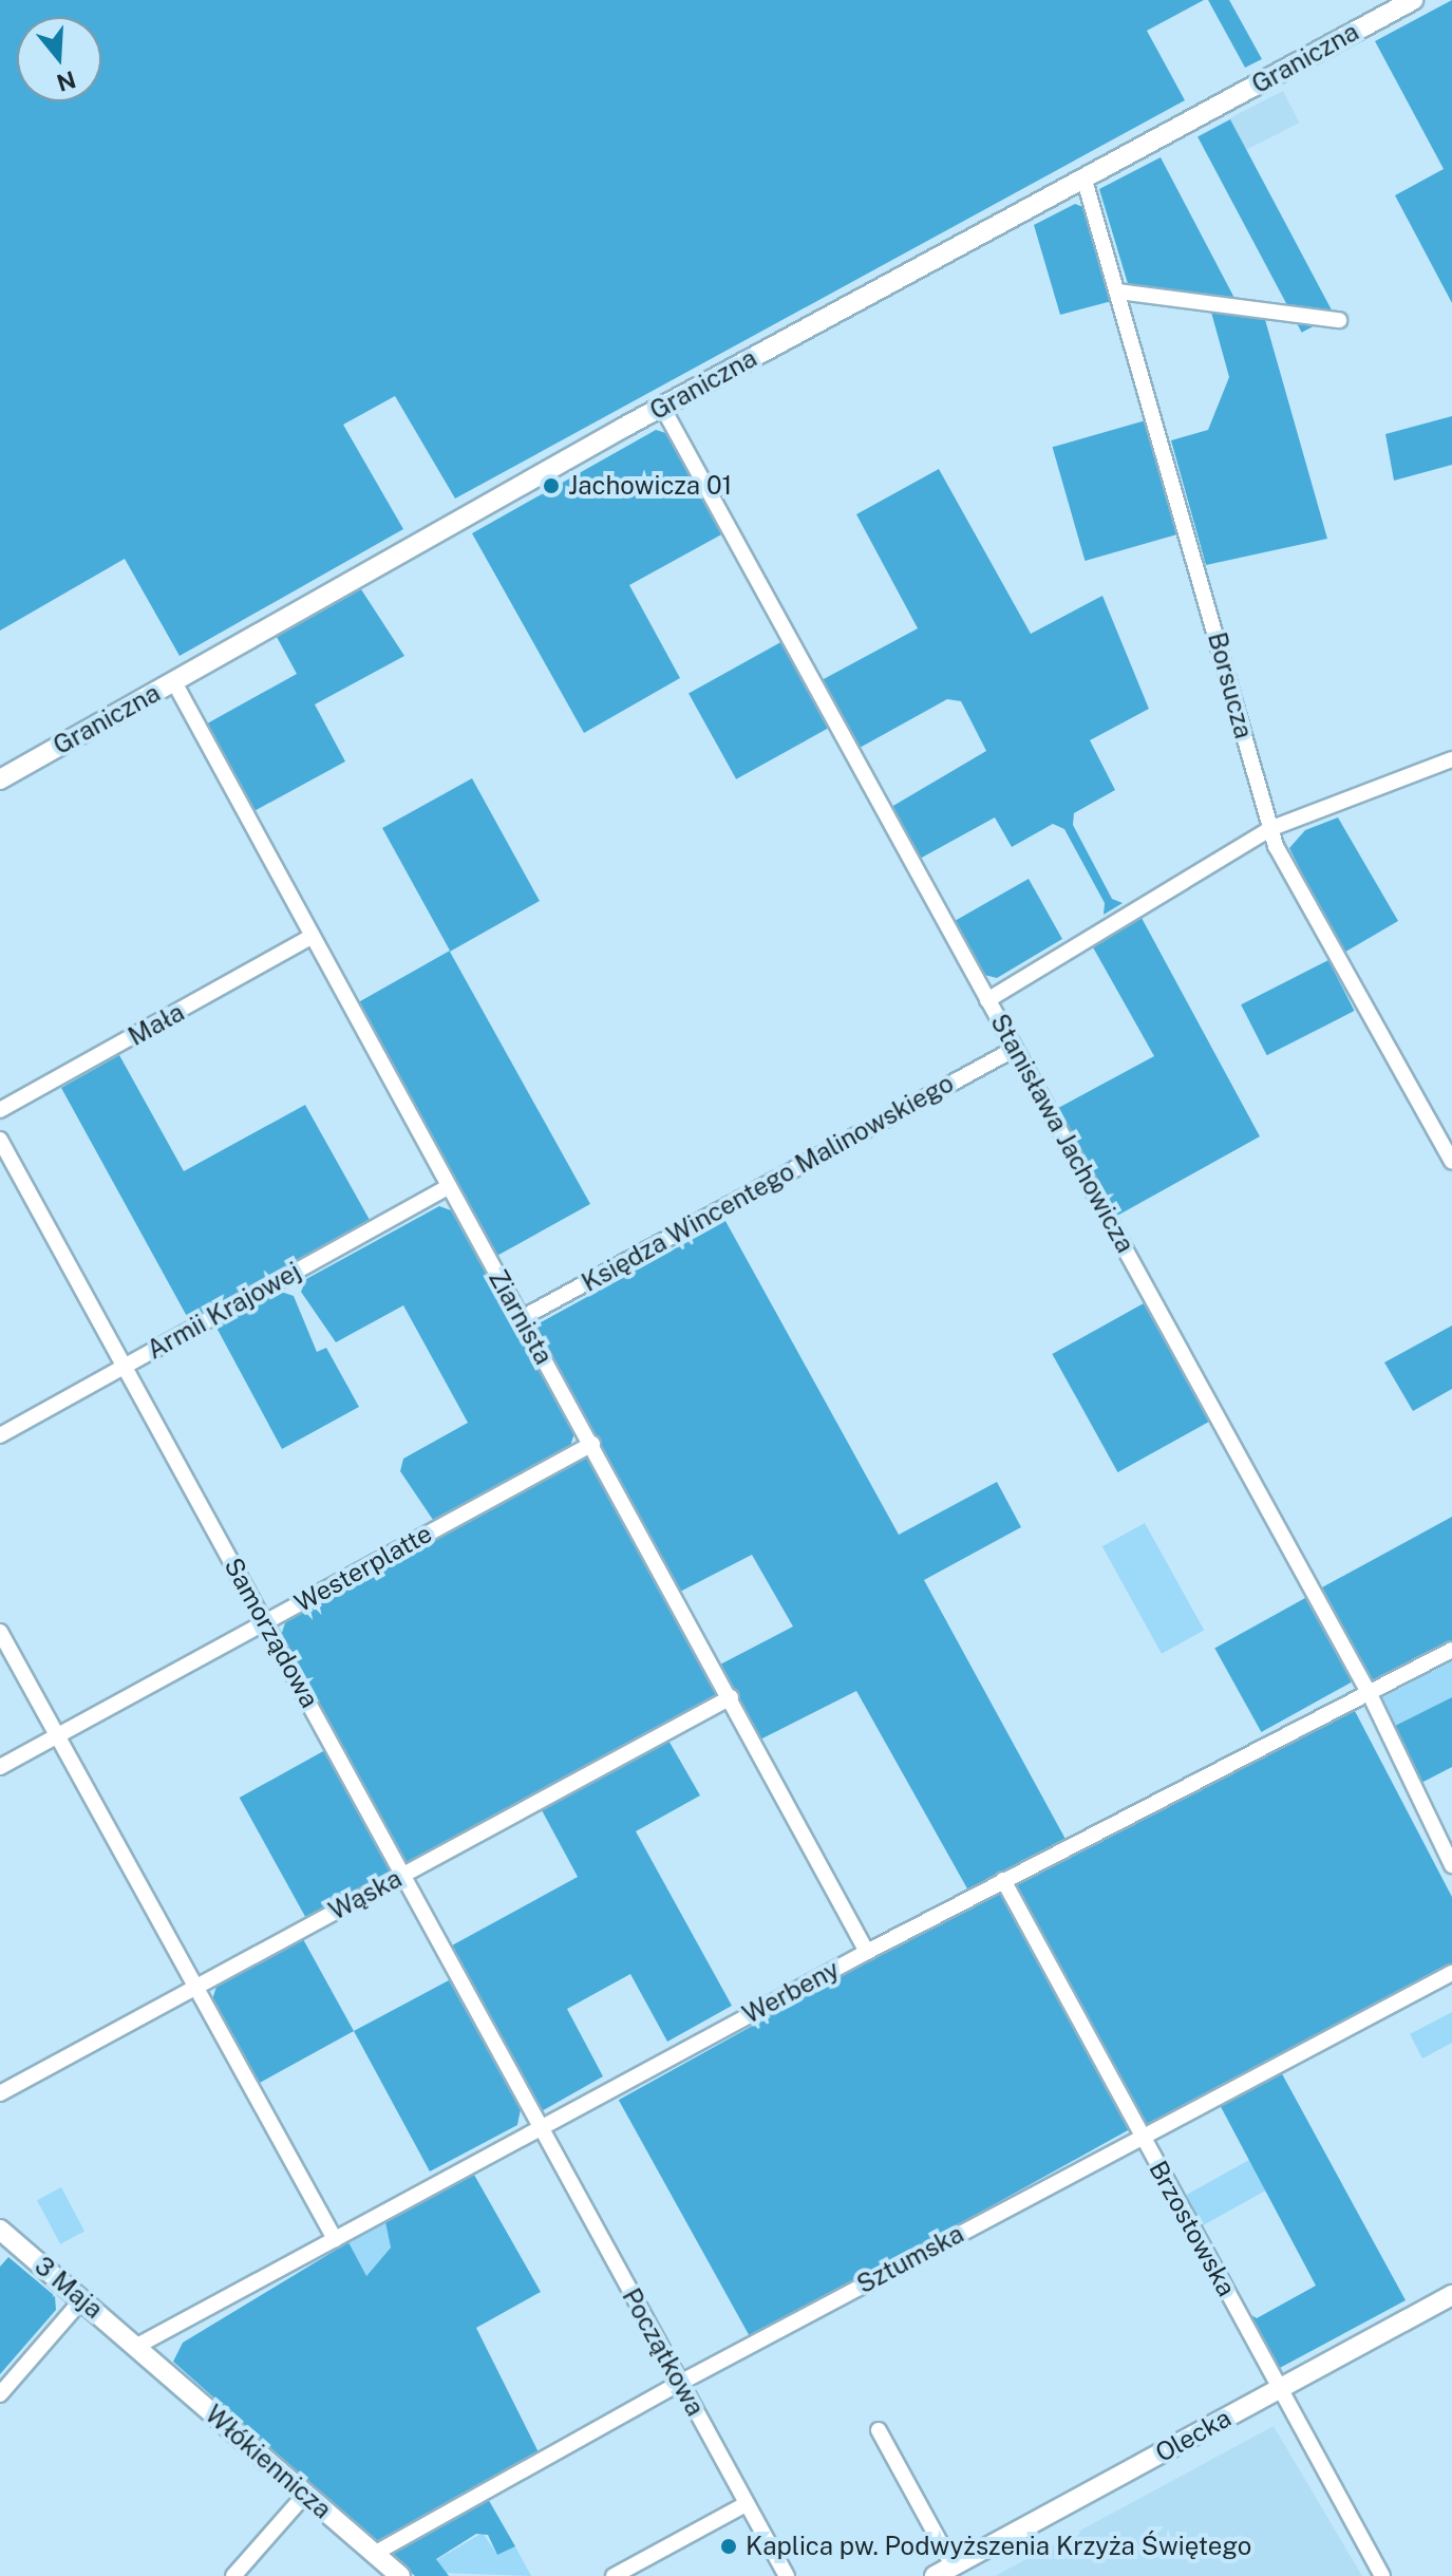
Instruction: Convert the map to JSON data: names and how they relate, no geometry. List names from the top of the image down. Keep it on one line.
{"streets":{"street":["Graniczna","Borsucza","Mała","Stanisława Jachowicza","Księdza Wincentego Malinowskiego","Armii Krajowej","Ziarnista","Westerplatte","Samorządowa","Wąska","Werbeny","Brzostowska","Sztumska","3 Maja","Początkowa","Olecka","Włókiennicza"]},"crossings":[["Graniczna","Borsucza"],["Graniczna","Stanisława Jachowicza"],["Graniczna","Ziarnista"],["Mała","Ziarnista"],["Stanisława Jachowicza","Księdza Wincentego Malinowskiego"],["Stanisława Jachowicza","Werbeny"],["Księdza Wincentego Malinowskiego","Ziarnista"],["Armii Krajowej","Ziarnista"],["Armii Krajowej","Samorządowa"],["Ziarnista","Westerplatte"],["Ziarnista","Wąska"],["Ziarnista","Werbeny"],["Westerplatte","Samorządowa"],["Samorządowa","Wąska"],["Samorządowa","Werbeny"],["Samorządowa","Początkowa"],["Werbeny","Brzostowska"],["Werbeny","3 Maja"],["Werbeny","Początkowa"],["Werbeny","Włókiennicza"],["Brzostowska","Sztumska"],["Brzostowska","Olecka"],["Sztumska","Początkowa"],["Sztumska","Włókiennicza"],["3 Maja","Włókiennicza"]],"places":["Jachowicza 01","Kaplica pw. Podwyższenia Krzyża Świętego"],"north":"bottom"}
